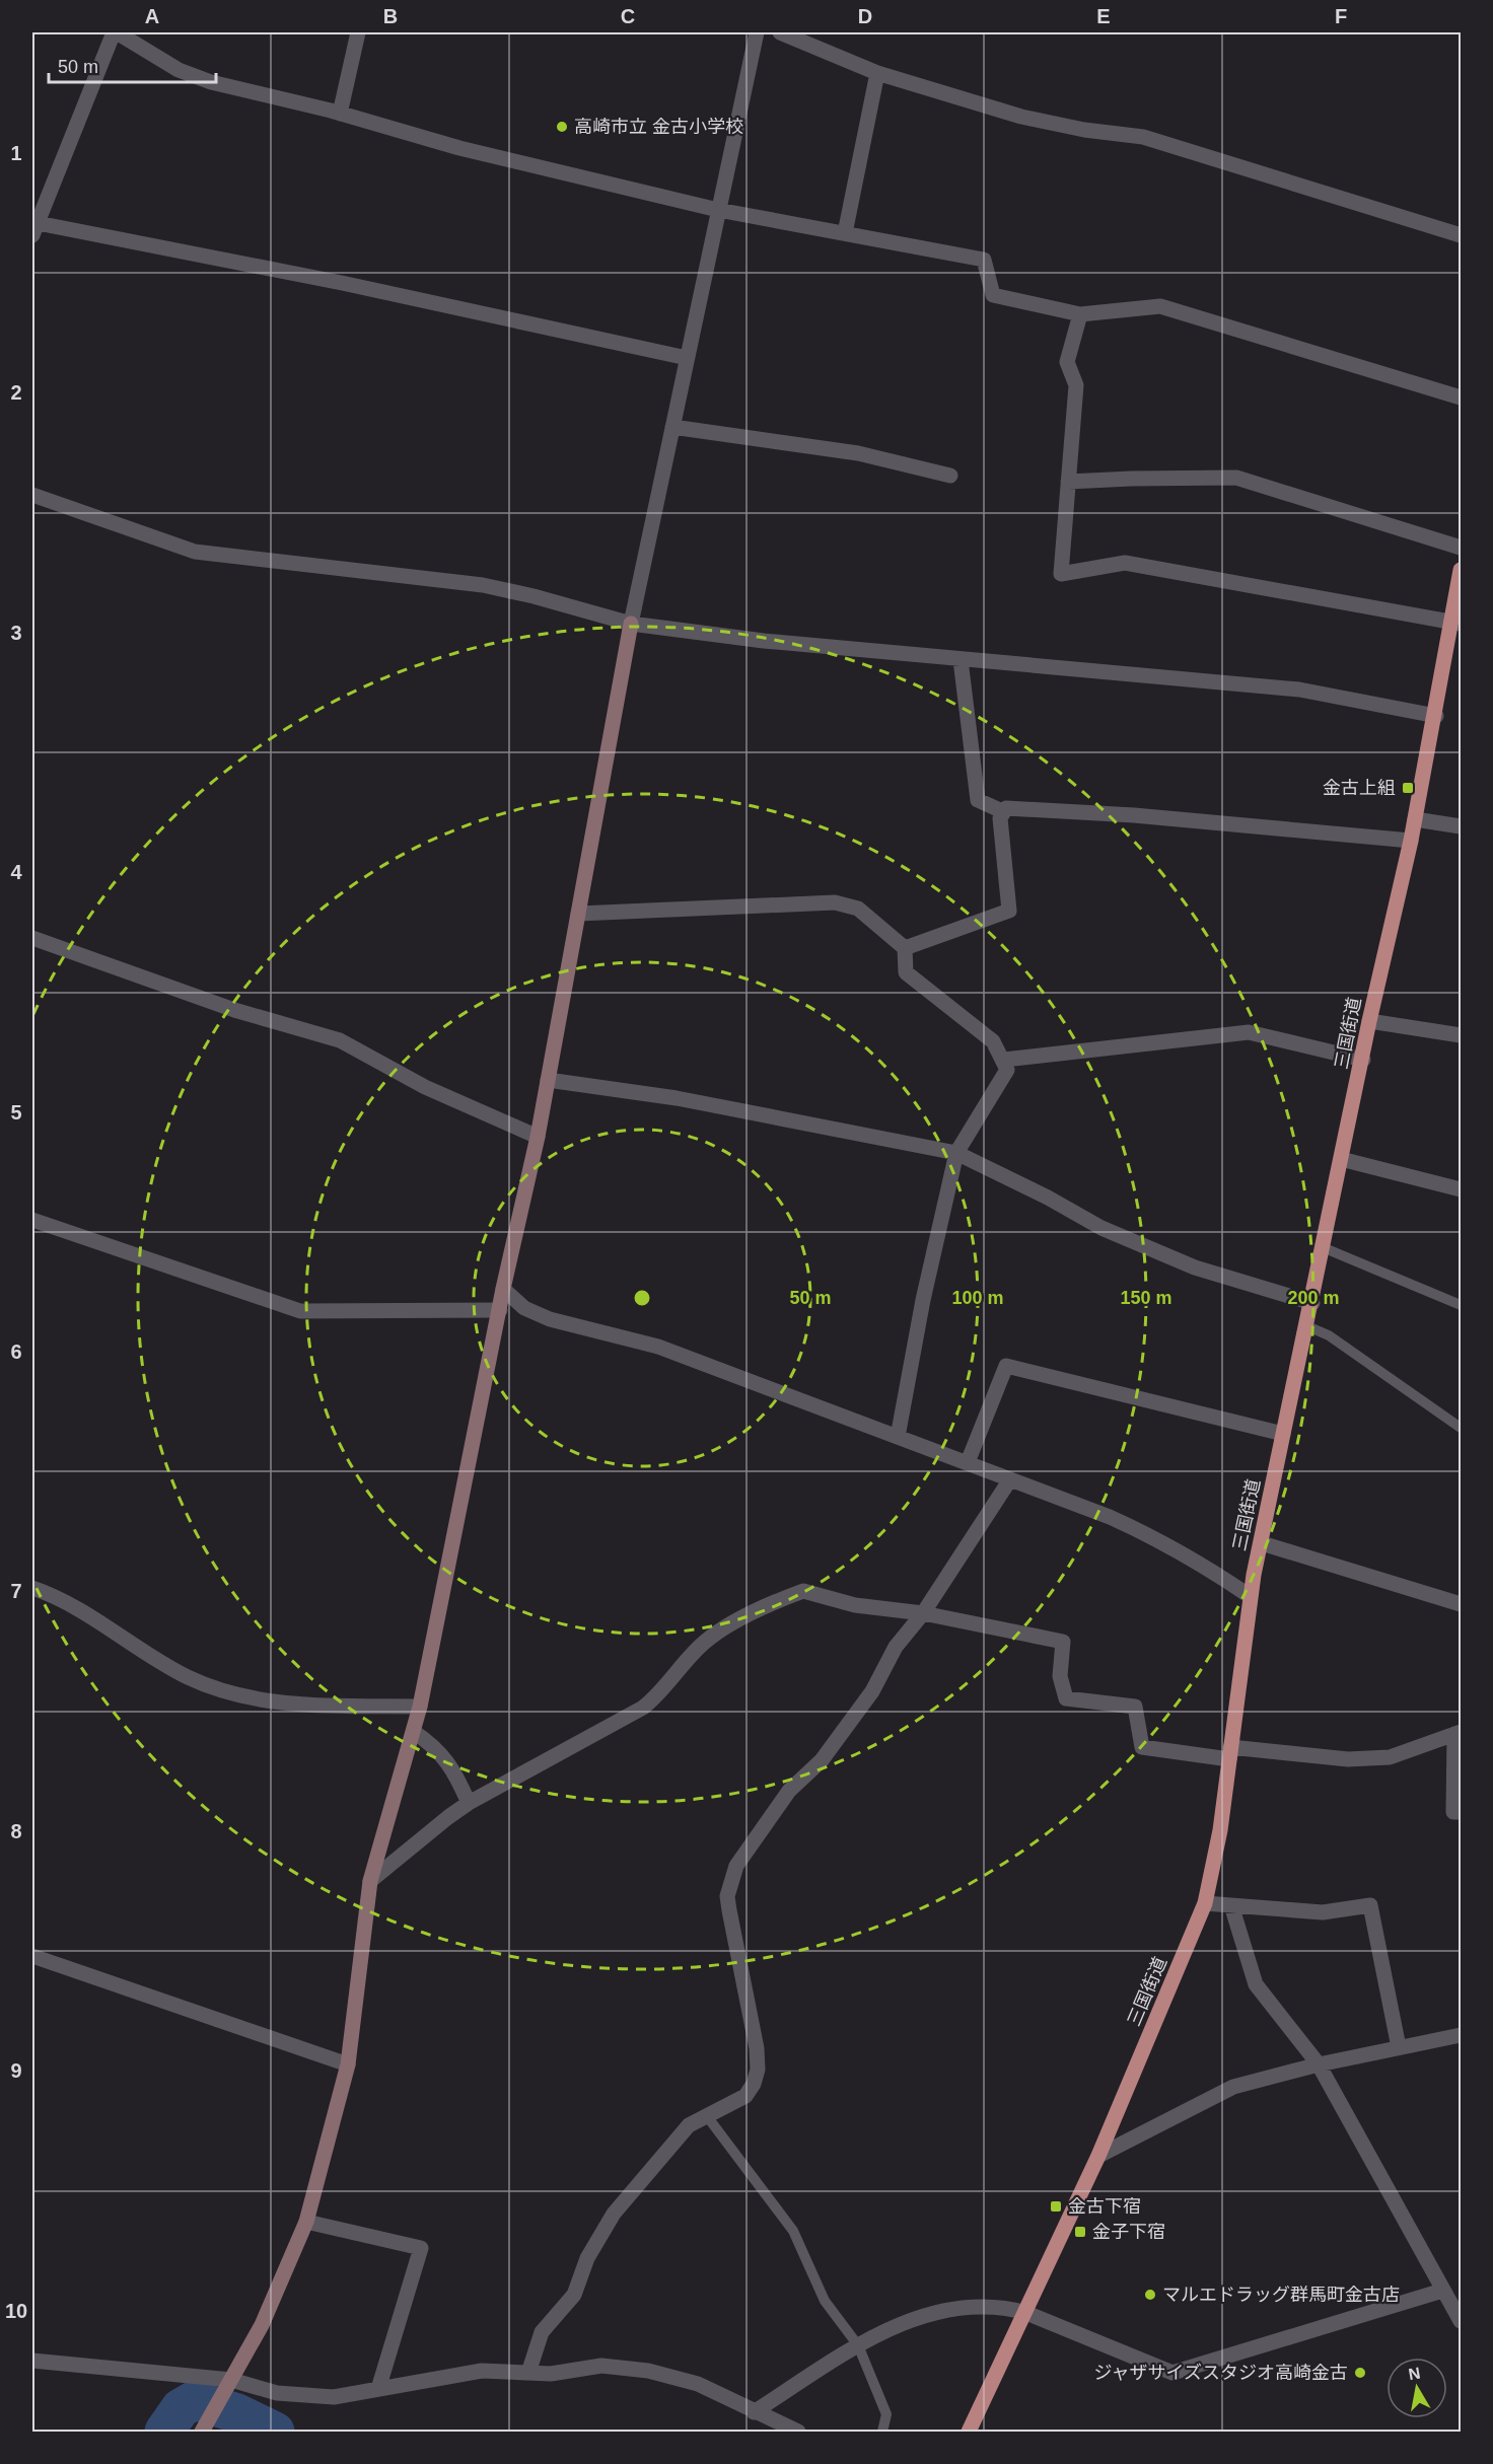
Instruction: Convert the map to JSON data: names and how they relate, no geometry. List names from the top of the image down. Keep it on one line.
{"streets":{"main road":["三国街道"]},"places":{"other":["高崎市立 金古小学校","マルエドラッグ群馬町金古店","ジャザサイズスタジオ高崎金古"],"transit":["金古上組","金古下宿","金子下宿"]},"scale_bar":"50 m","north":"top","grid":{"columns":["A","B","C","D","E","F"],"rows":["1","2","3","4","5","6","7","8","9","10"]},"rings":["50 m","100 m","150 m","200 m"]}
